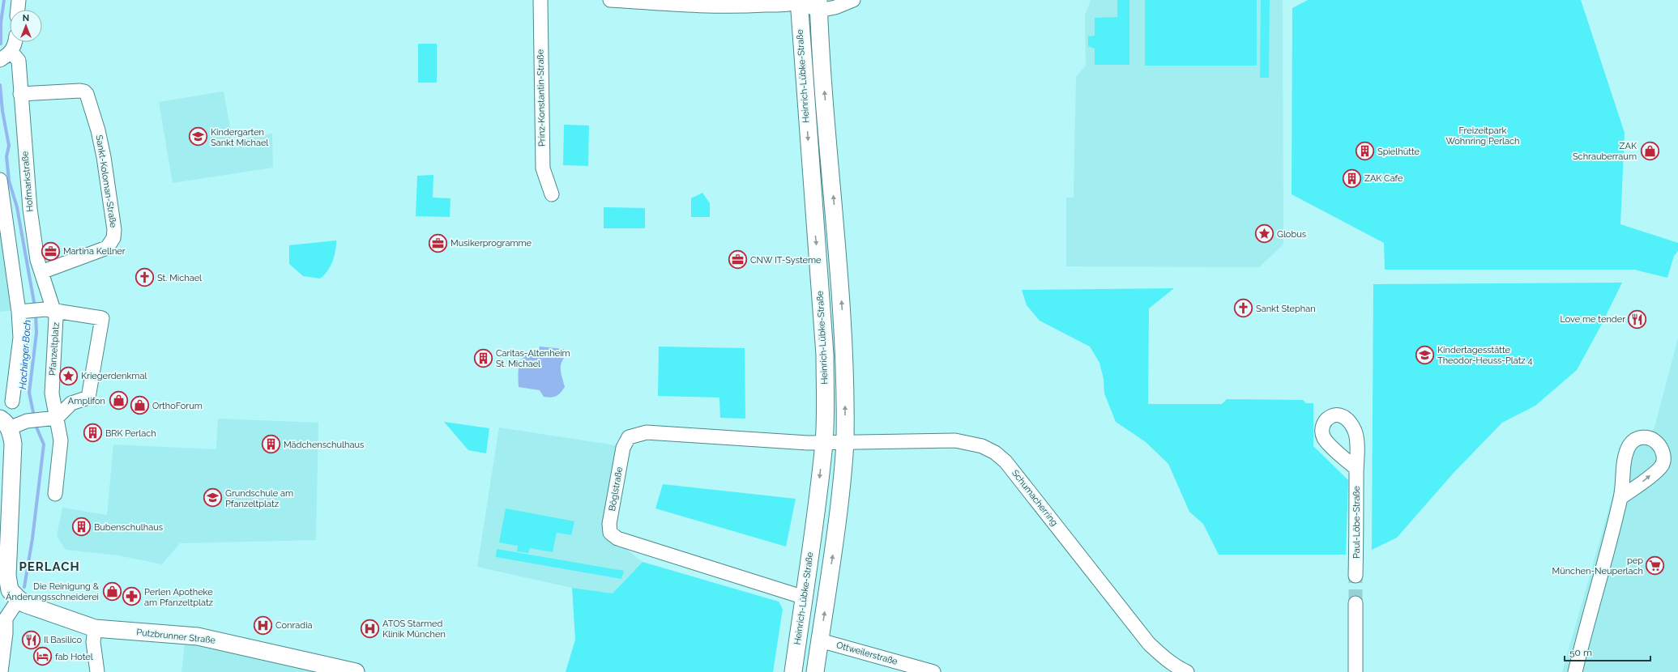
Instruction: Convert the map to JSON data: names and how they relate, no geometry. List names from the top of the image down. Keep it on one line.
{"streets":{"main road":["Heinrich-Lübke-Straße","Putzbrunner Straße"],"street":["Prinz-Konstantin-Straße","Hofmarkstraße","Sankt-Koloman-Straße","Pfanzeltplatz","Böglstraße","Schumacherring","Paul-Löbe-Straße","Ottweilerstraße"]},"crossings":[["Heinrich-Lübke-Straße","Böglstraße"],["Heinrich-Lübke-Straße","Schumacherring"],["Hofmarkstraße","Sankt-Koloman-Straße"],["Hofmarkstraße","Pfanzeltplatz"],["Böglstraße","Schumacherring"]],"districts":["PERLACH"],"water":["Hachinger Bach"],"parks":["Freizeitpark Wohnring Perlach"],"places":{"school or university":["Kindergarten Sankt Michael","Kindertagesstätte Theodor-Heuss-Platz 4","Grundschule am Pfanzeltplatz"],"shop":["ZAK Schrauberraum","Amplifon","OrthoForum","Die Reinigung & Änderungsschneiderei"],"building":["Spielhütte","ZAK Cafe","Caritas-Altenheim St. Michael","BRK Perlach","Mädchenschulhaus","Bubenschulhaus"],"place":["Globus","Kriegerdenkmal"],"office":["Musikerprogramme","Martina Kellner","CNW IT-Systeme"],"church":["St. Michael","Sankt Stephan"],"restaurant":["Love me tender","Il Basilico"],"supermarket":["pep München-Neuperlach"],"pharmacy":["Perlen Apotheke am Pfanzeltplatz"],"hospital":["Conradia","ATOS Starmed Klinik München"],"hotel":["fab Hotel"]},"scale_bar":"50 m","north":"top"}
